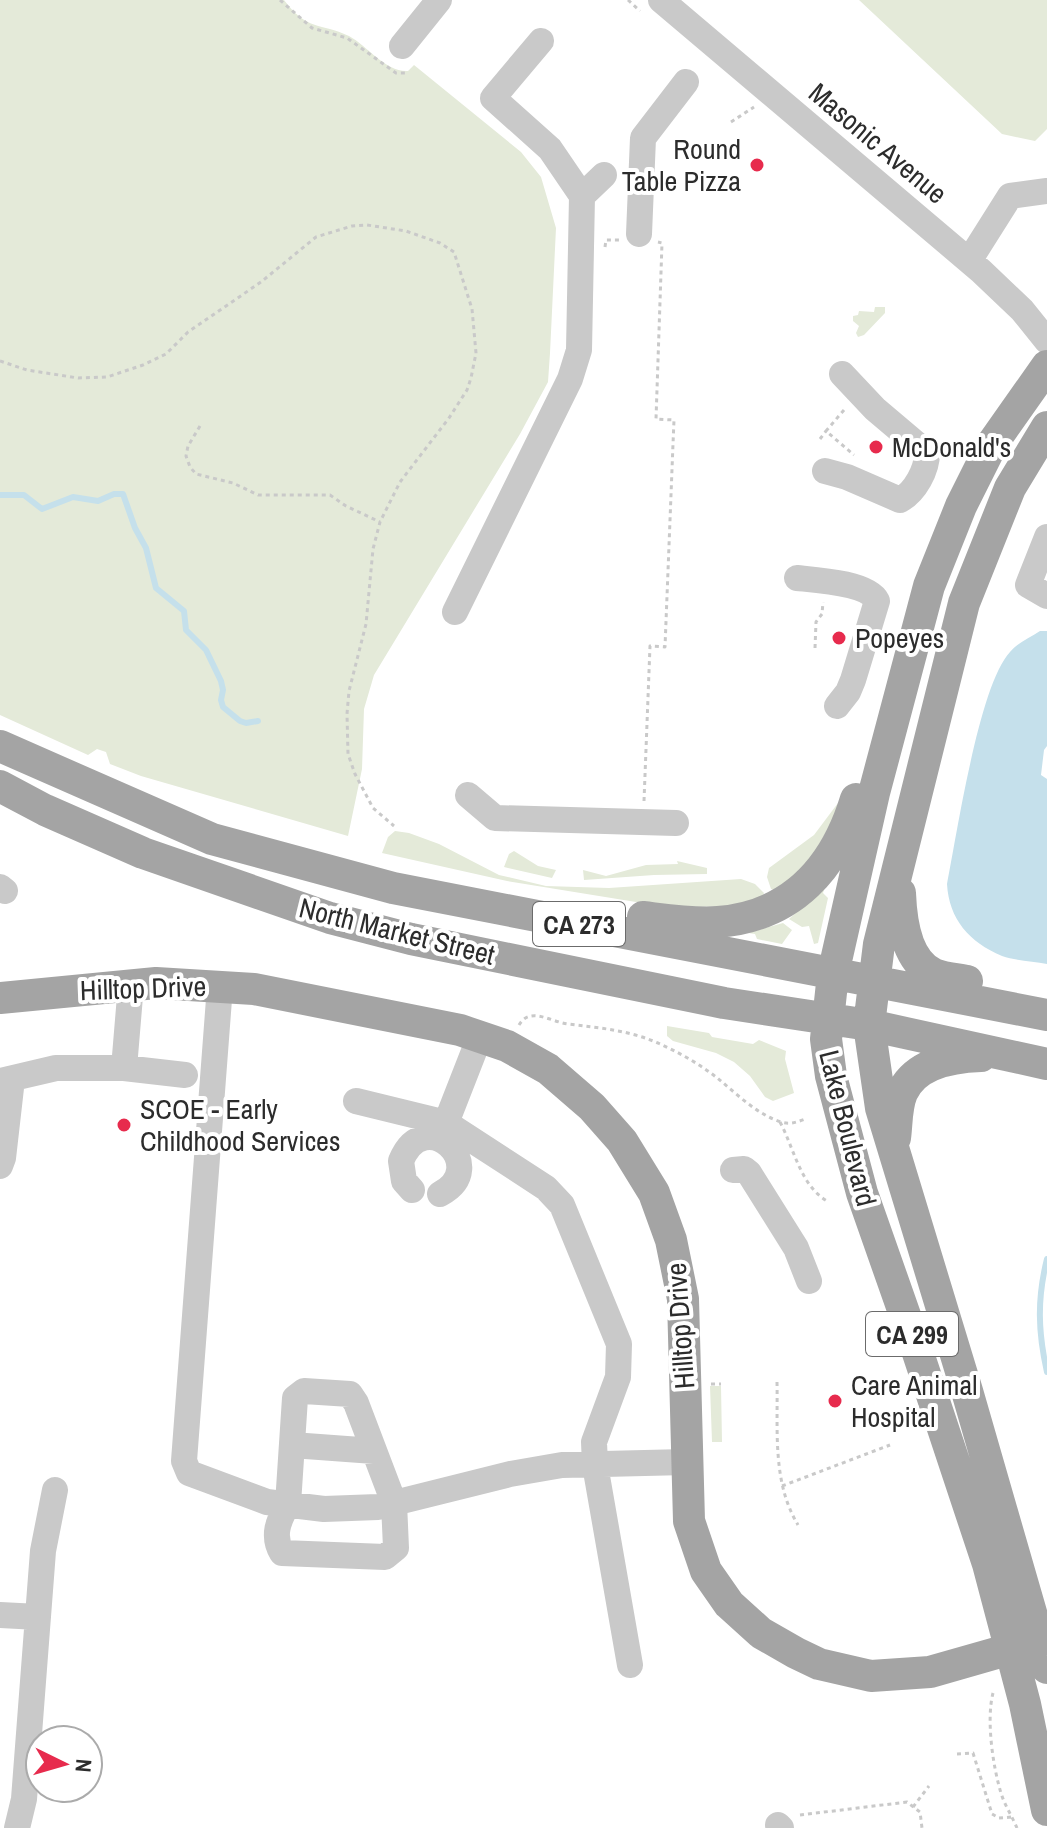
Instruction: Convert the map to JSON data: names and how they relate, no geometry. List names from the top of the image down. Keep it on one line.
{"streets":{"main road":["CA 273","North Market Street","Hilltop Drive","Lake Boulevard","CA 299"],"street":["Masonic Avenue"]},"crossings":[["North Market Street","Lake Boulevard"],["Hilltop Drive","Lake Boulevard"]],"places":["Round Table Pizza","McDonald's","Popeyes","SCOE - Early Childhood Services","Care Animal Hospital"],"north":"right"}
